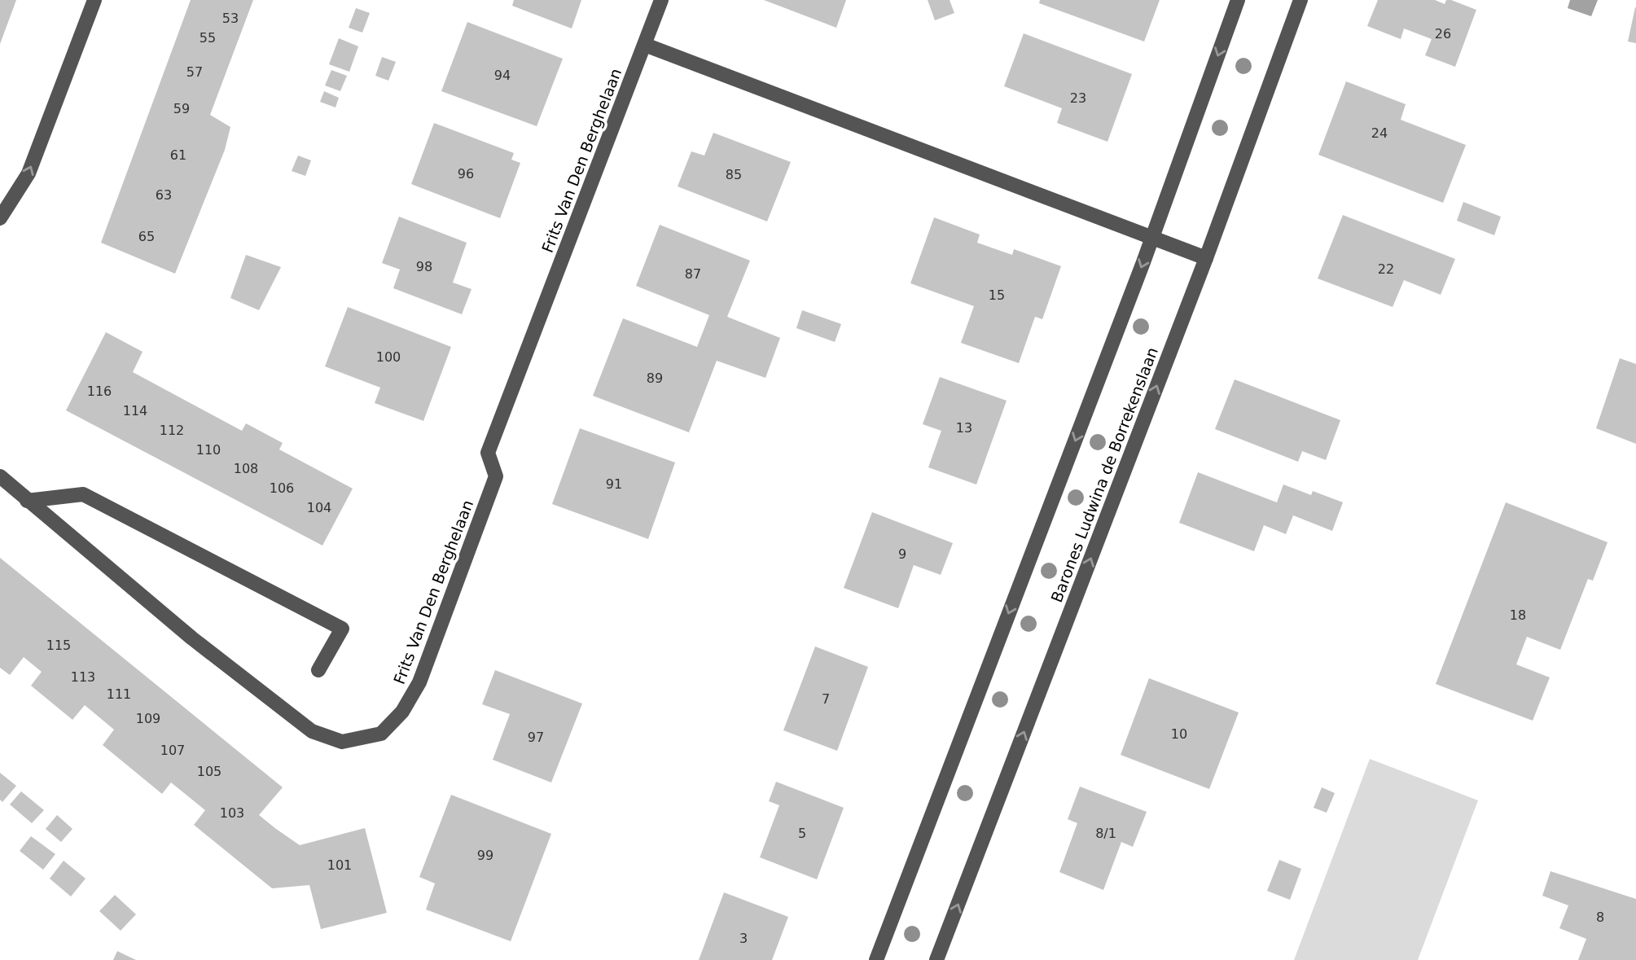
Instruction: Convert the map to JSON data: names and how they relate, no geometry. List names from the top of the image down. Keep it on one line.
{"streets":{"street":["Frits Van Den Berghelaan","Barones Ludwina de Borrekenslaan"]},"house_numbers":["53","26","55","57","94","23","59","24","61","96","85","63","65","98","22","87","15","100","89","116","114","13","112","110","108","91","106","104","9","18","115","113","111","7","109","10","97","107","105","103","5","8/1","99","101","8","3"]}
